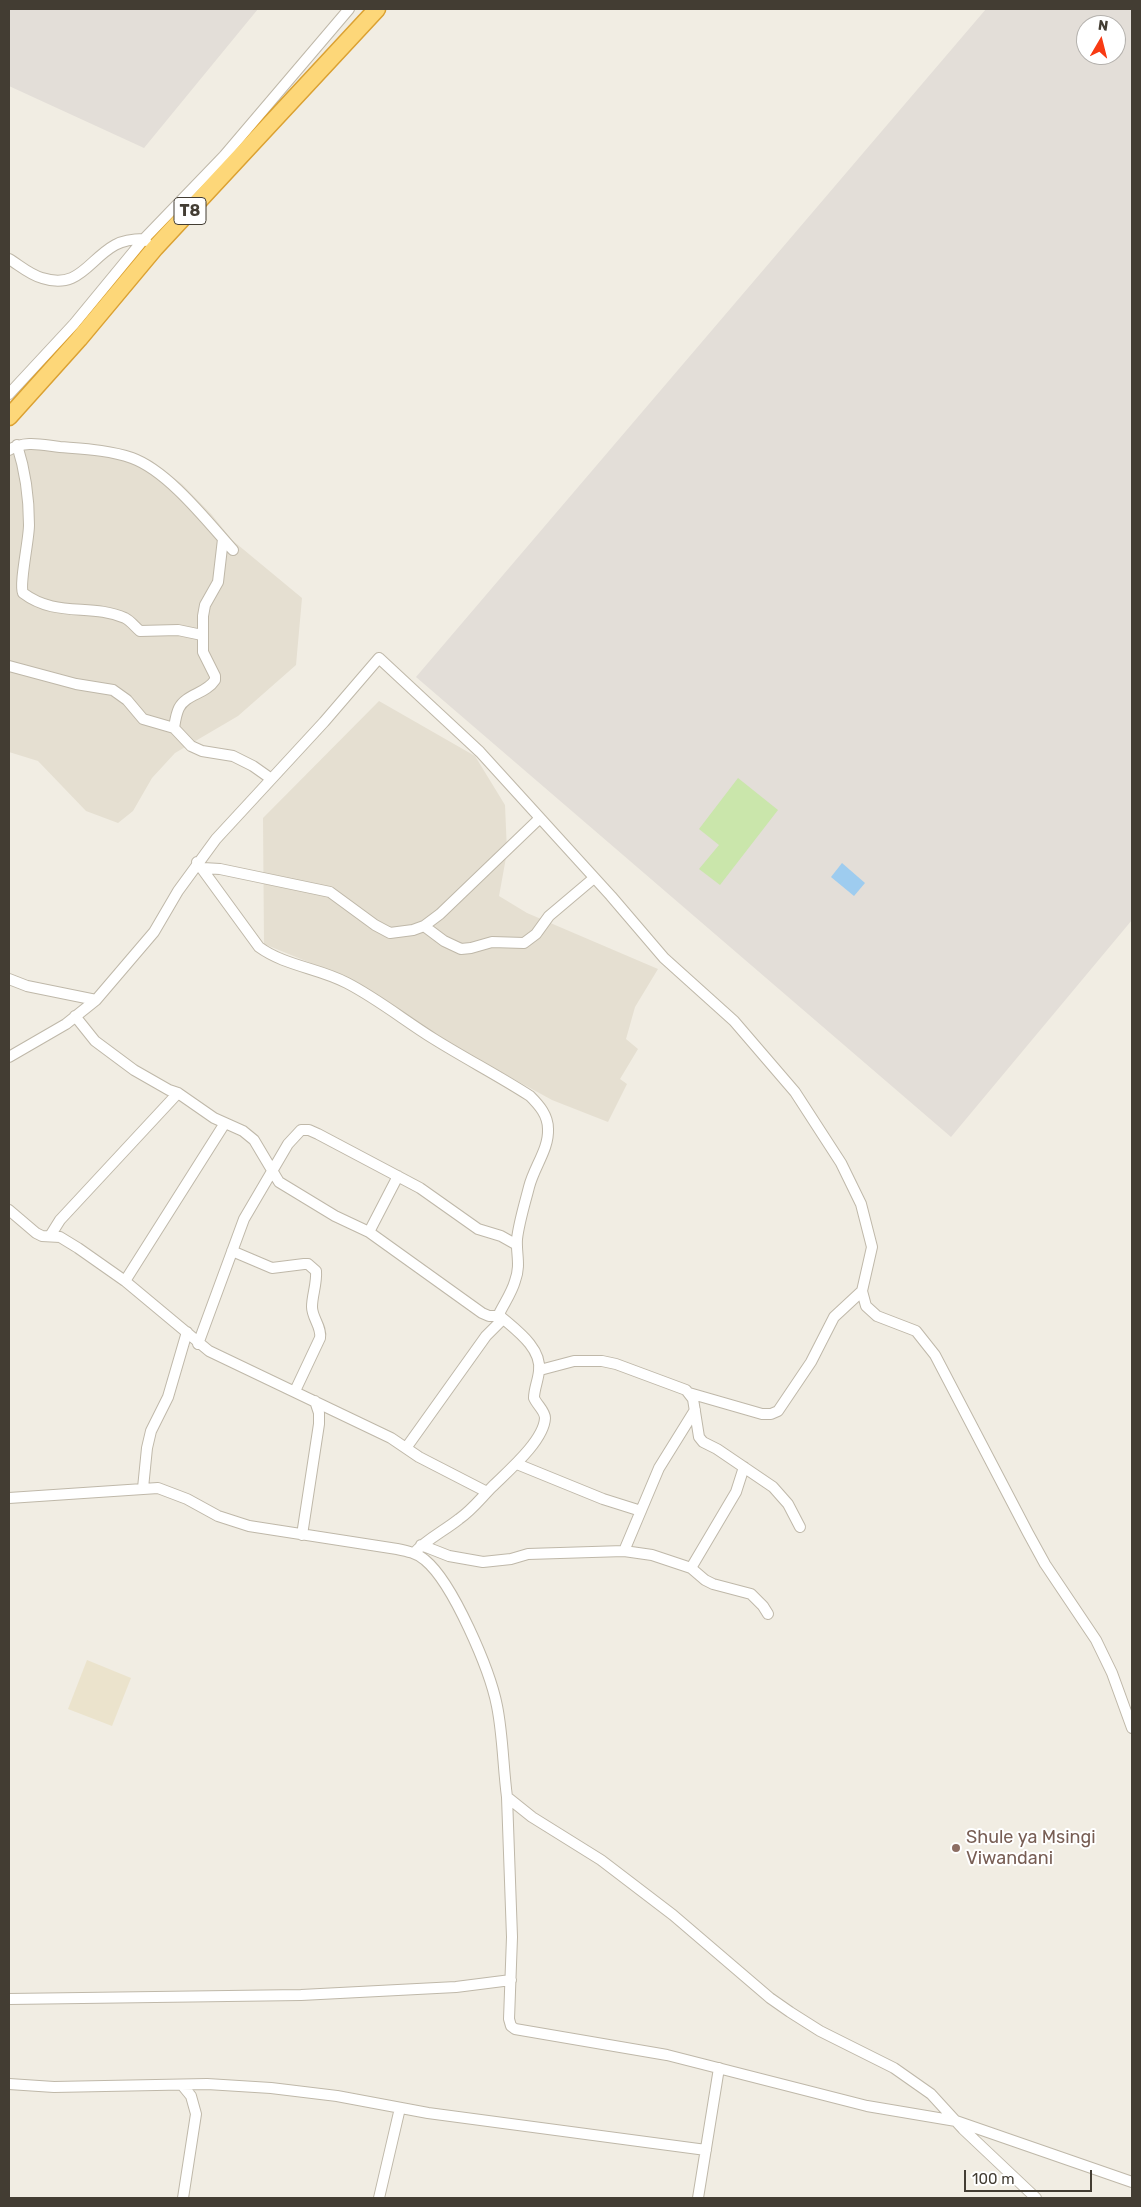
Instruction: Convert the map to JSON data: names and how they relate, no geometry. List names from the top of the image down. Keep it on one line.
{"streets":{"highway":["T8"]},"places":["Shule ya Msingi Viwandani"],"scale_bar":"100 m","north":"top"}
